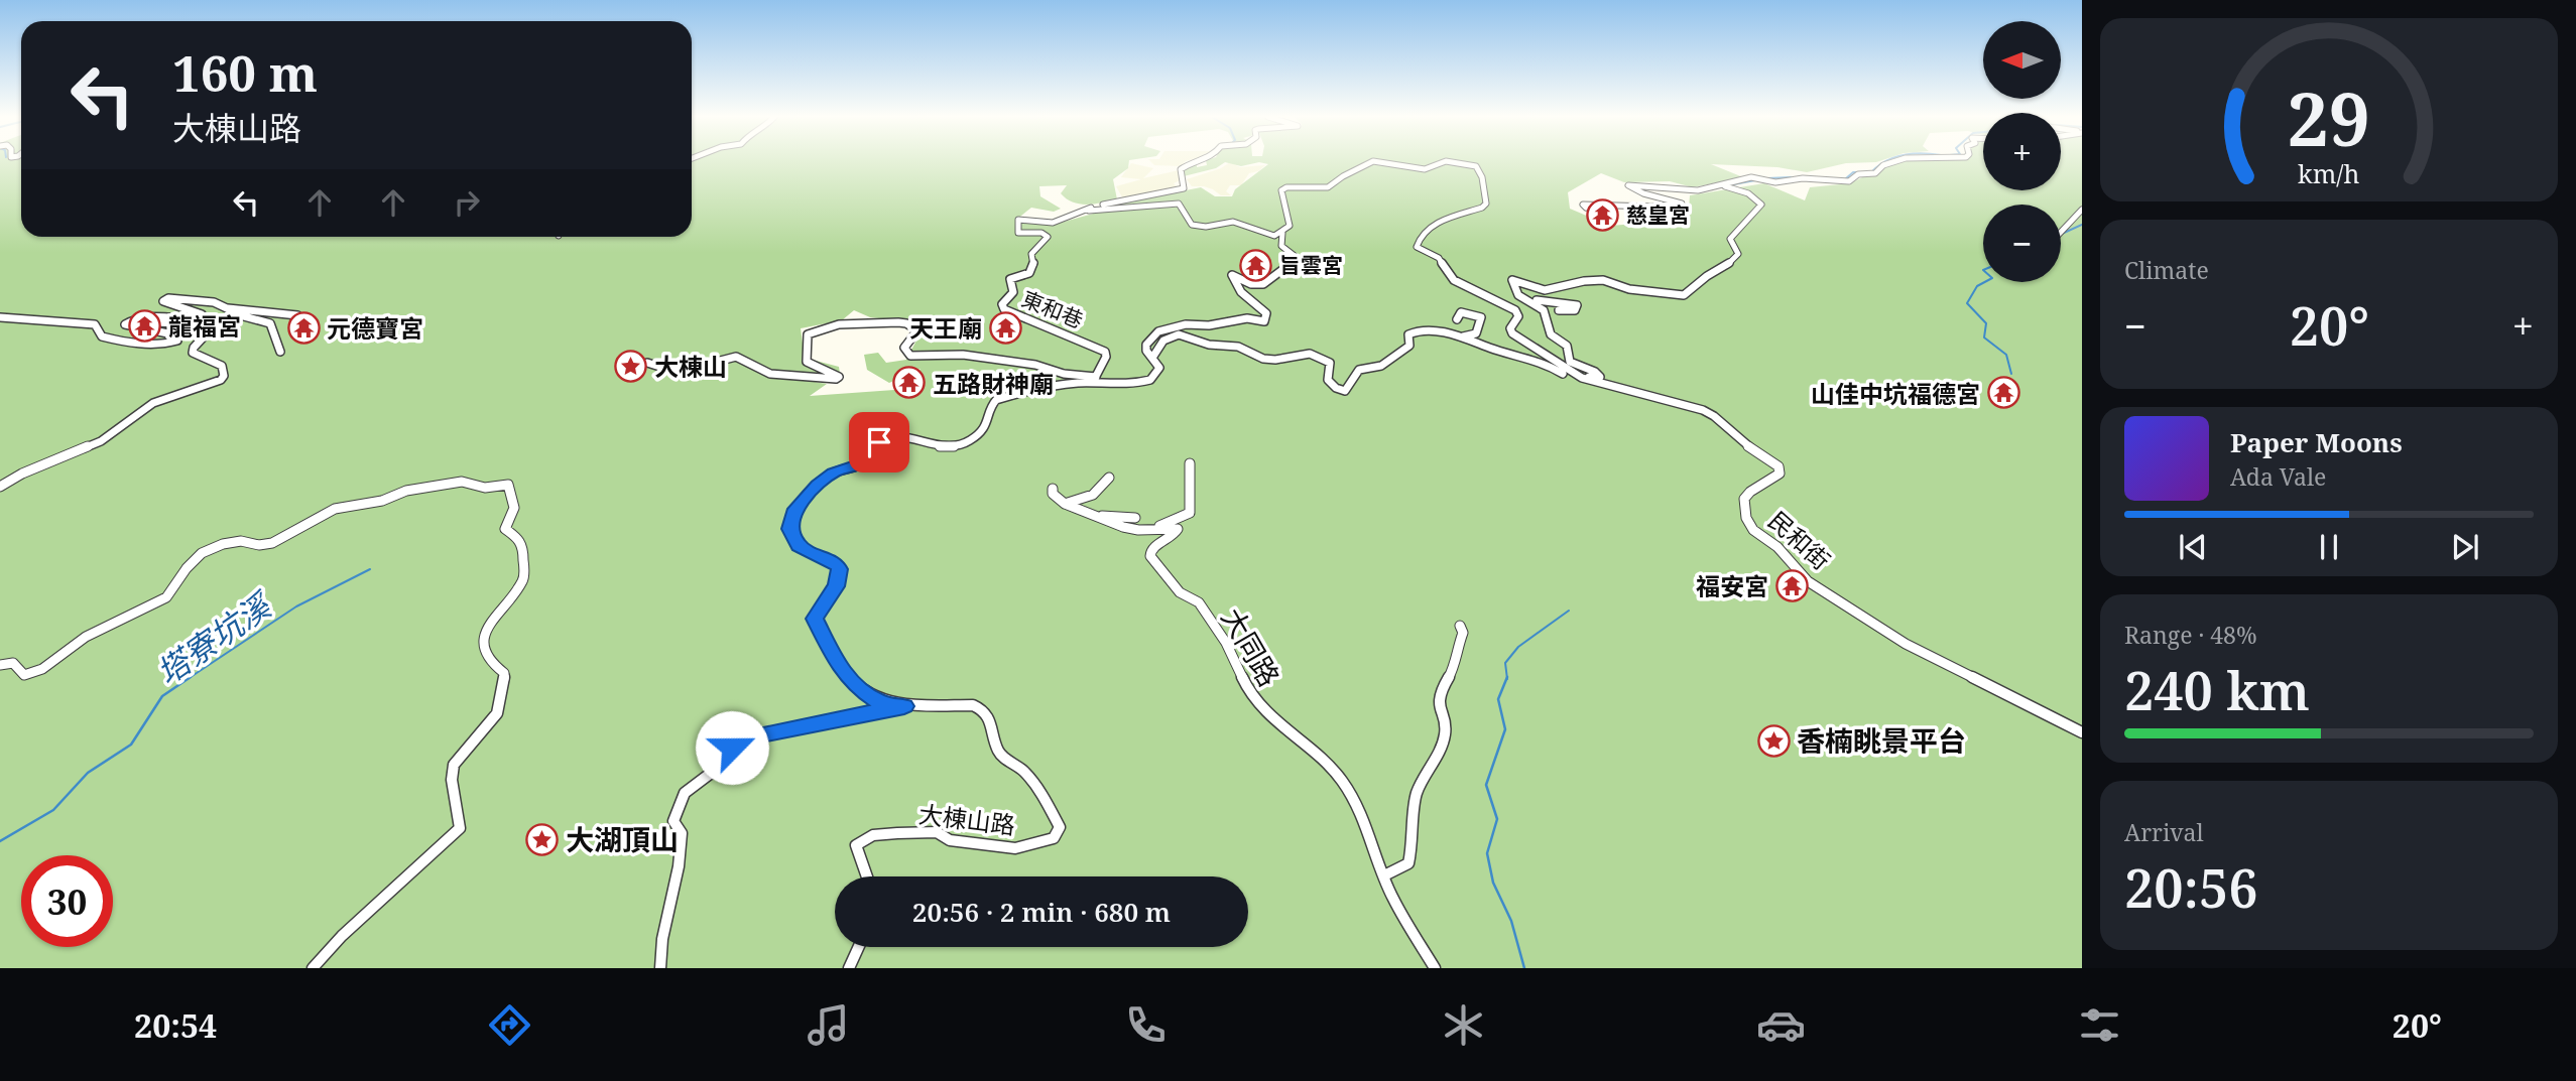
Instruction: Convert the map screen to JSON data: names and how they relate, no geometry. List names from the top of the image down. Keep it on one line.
{"streets":{"street":["東和巷","民和街","大同路","大棟山路"]},"crossings":[["東和巷","大棟山路"]],"water":["塔寮坑溪"],"places":{"temple":["慈皇宮","旨雲宮","龍福宮","元德寶宮","天王廟","五路財神廟","山佳中坑福德宮","福安宮"],"place":["大棟山","香楠眺景平台","大湖頂山"]},"north":"left","page":{"map_buttons":["+","−"],"turn":["160 m","大棟山路"],"tile":["Climate",["Range · 48%","240 km"],["Arrival","20:56"]],"heat":["−","20°","+"],"song":["Paper Moons","Ada Vale"],"limit":"30","trip":"20:56 · 2 min · 680 m","tabs":["20:54","20°"],"gauge":["29","km/h"]}}
